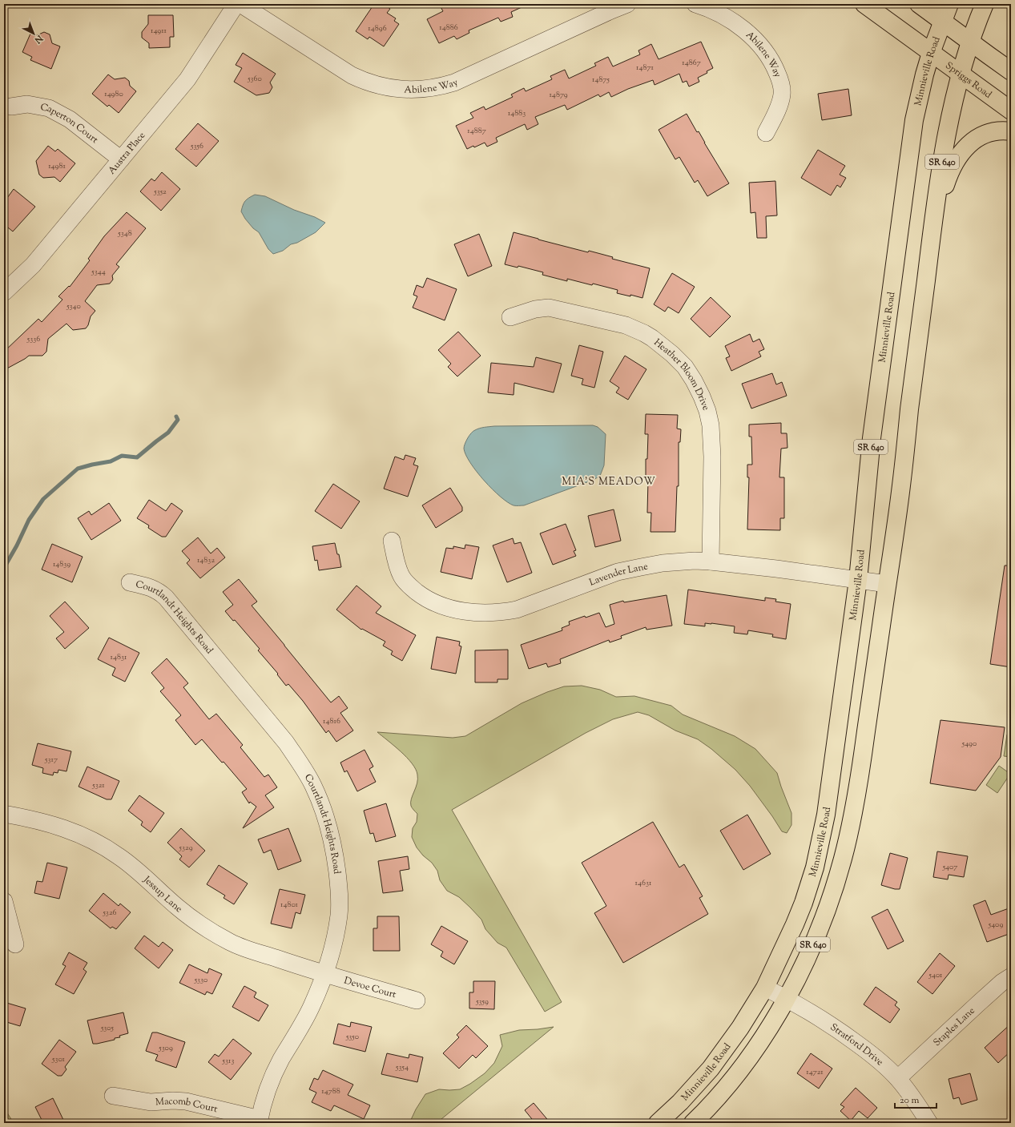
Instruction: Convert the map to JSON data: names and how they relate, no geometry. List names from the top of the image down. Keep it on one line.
{"streets":{"main road":["Minnieville Road","Spriggs Road","SR 640"],"street":["Abilene Way","Caperton Court","Austra Place","Heather Bloom Drive","Lavender Lane","Courtlandt Heights Road","Jessup Lane","Devoe Court","Staples Lane","Stratford Drive","Macomb Court"]},"crossings":[["Minnieville Road","Spriggs Road"],["Minnieville Road","Lavender Lane"],["Minnieville Road","Stratford Drive"],["Spriggs Road","SR 640"],["Caperton Court","Austra Place"],["SR 640","Lavender Lane"],["SR 640","Stratford Drive"],["Heather Bloom Drive","Lavender Lane"],["Courtlandt Heights Road","Jessup Lane"],["Courtlandt Heights Road","Devoe Court"],["Courtlandt Heights Road","Macomb Court"],["Jessup Lane","Devoe Court"],["Staples Lane","Stratford Drive"]],"districts":["MIA'S MEADOW"],"house_numbers":["14886","14896","14911","14867","14871","5360","14875","14980","14879","14883","14887","5356","14981","5352","5348","5344","5340","5336","14832","14839","14831","14816","5490","5317","5321","5329","5407","14631","14801","5326","5409","5401","5330","5359","5305","5350","5309","5301","5313","5354","14721","14788"],"scale_bar":"20 m","north":"bottom right"}
